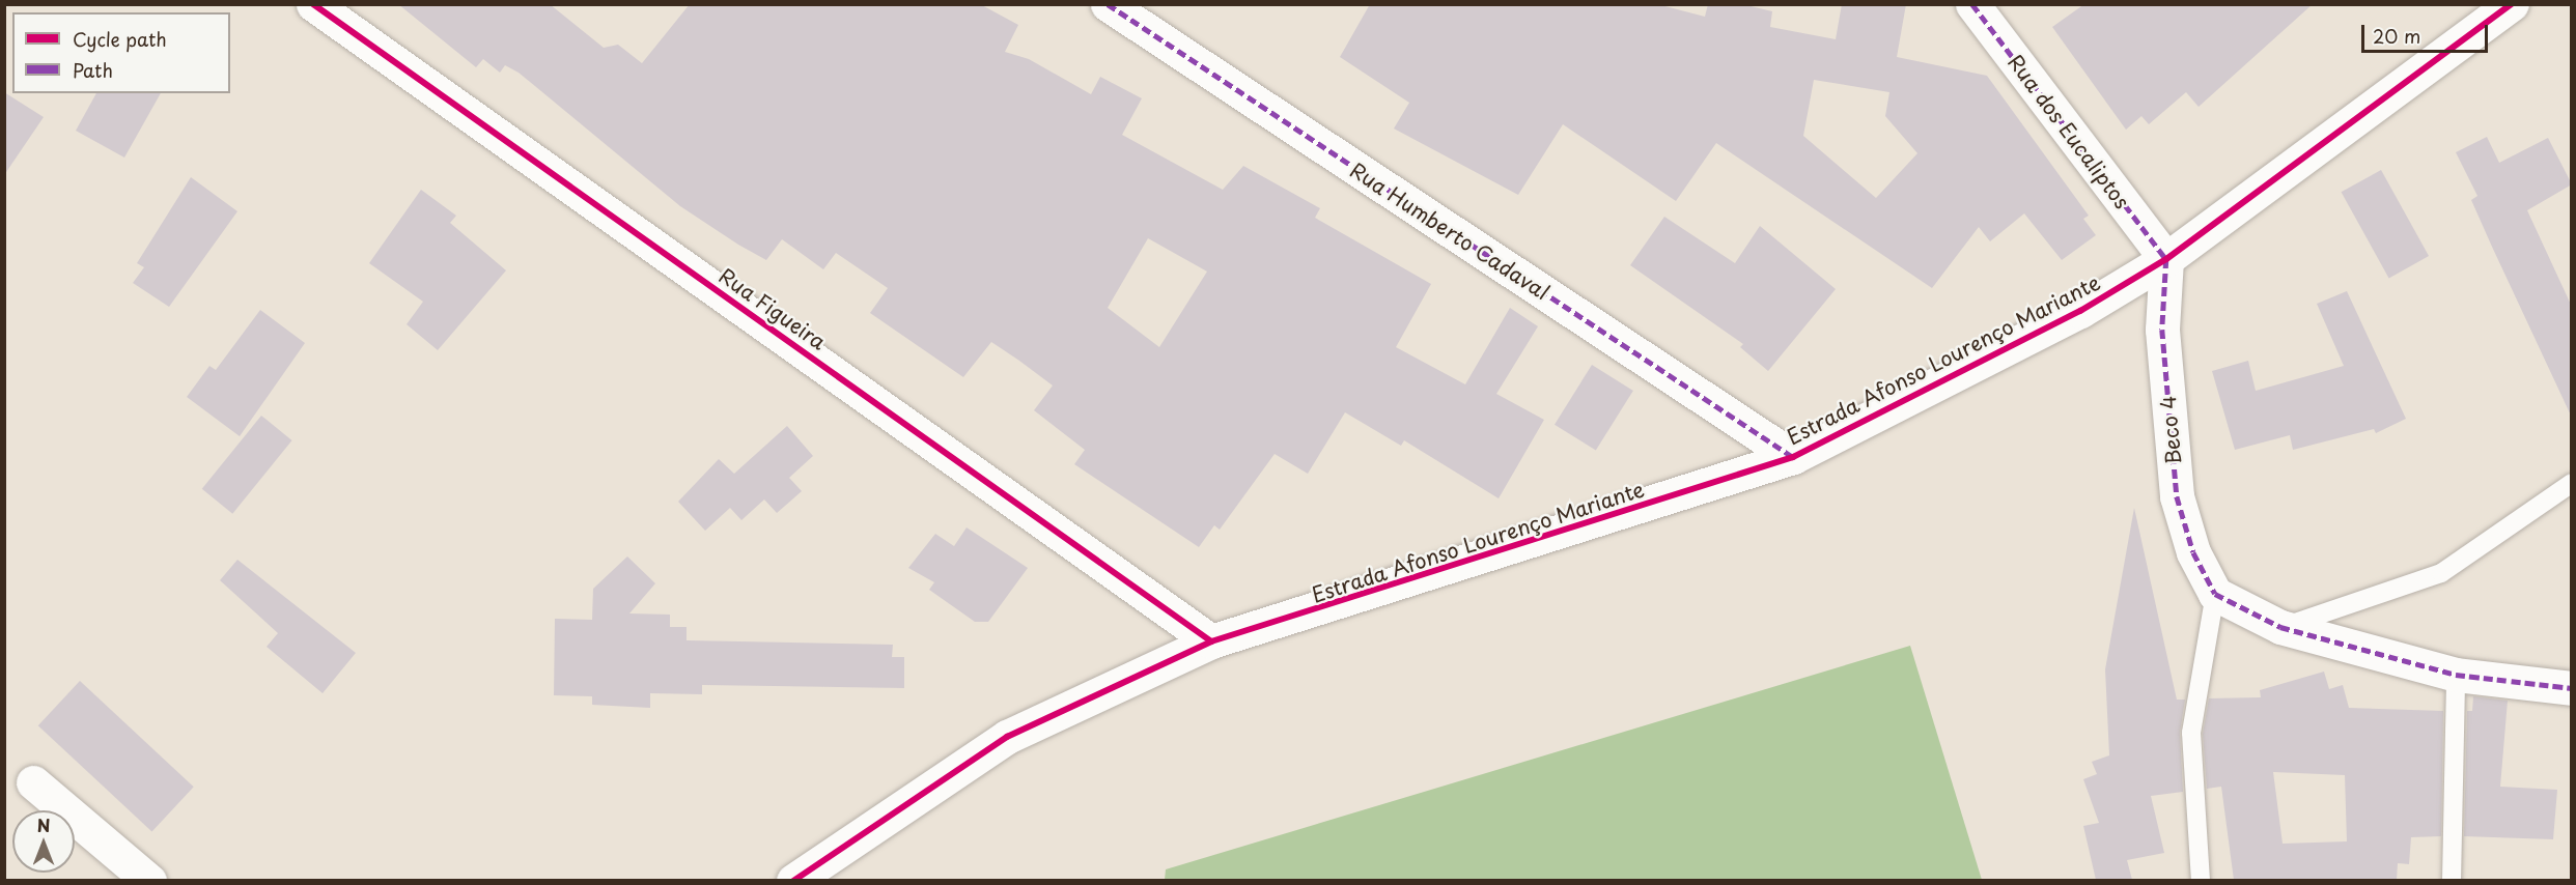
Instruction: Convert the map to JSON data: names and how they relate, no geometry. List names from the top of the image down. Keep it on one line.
{"streets":{"street":["Rua dos Eucaliptos","Rua Humberto Cadaval","Rua Figueira","Estrada Afonso Lourenço Mariante","Beco 4"]},"crossings":[["Rua dos Eucaliptos","Estrada Afonso Lourenço Mariante"],["Rua dos Eucaliptos","Beco 4"],["Rua Humberto Cadaval","Estrada Afonso Lourenço Mariante"],["Rua Figueira","Estrada Afonso Lourenço Mariante"],["Estrada Afonso Lourenço Mariante","Beco 4"]],"legend":["Cycle path","Path"],"scale_bar":"20 m","north":"top"}
